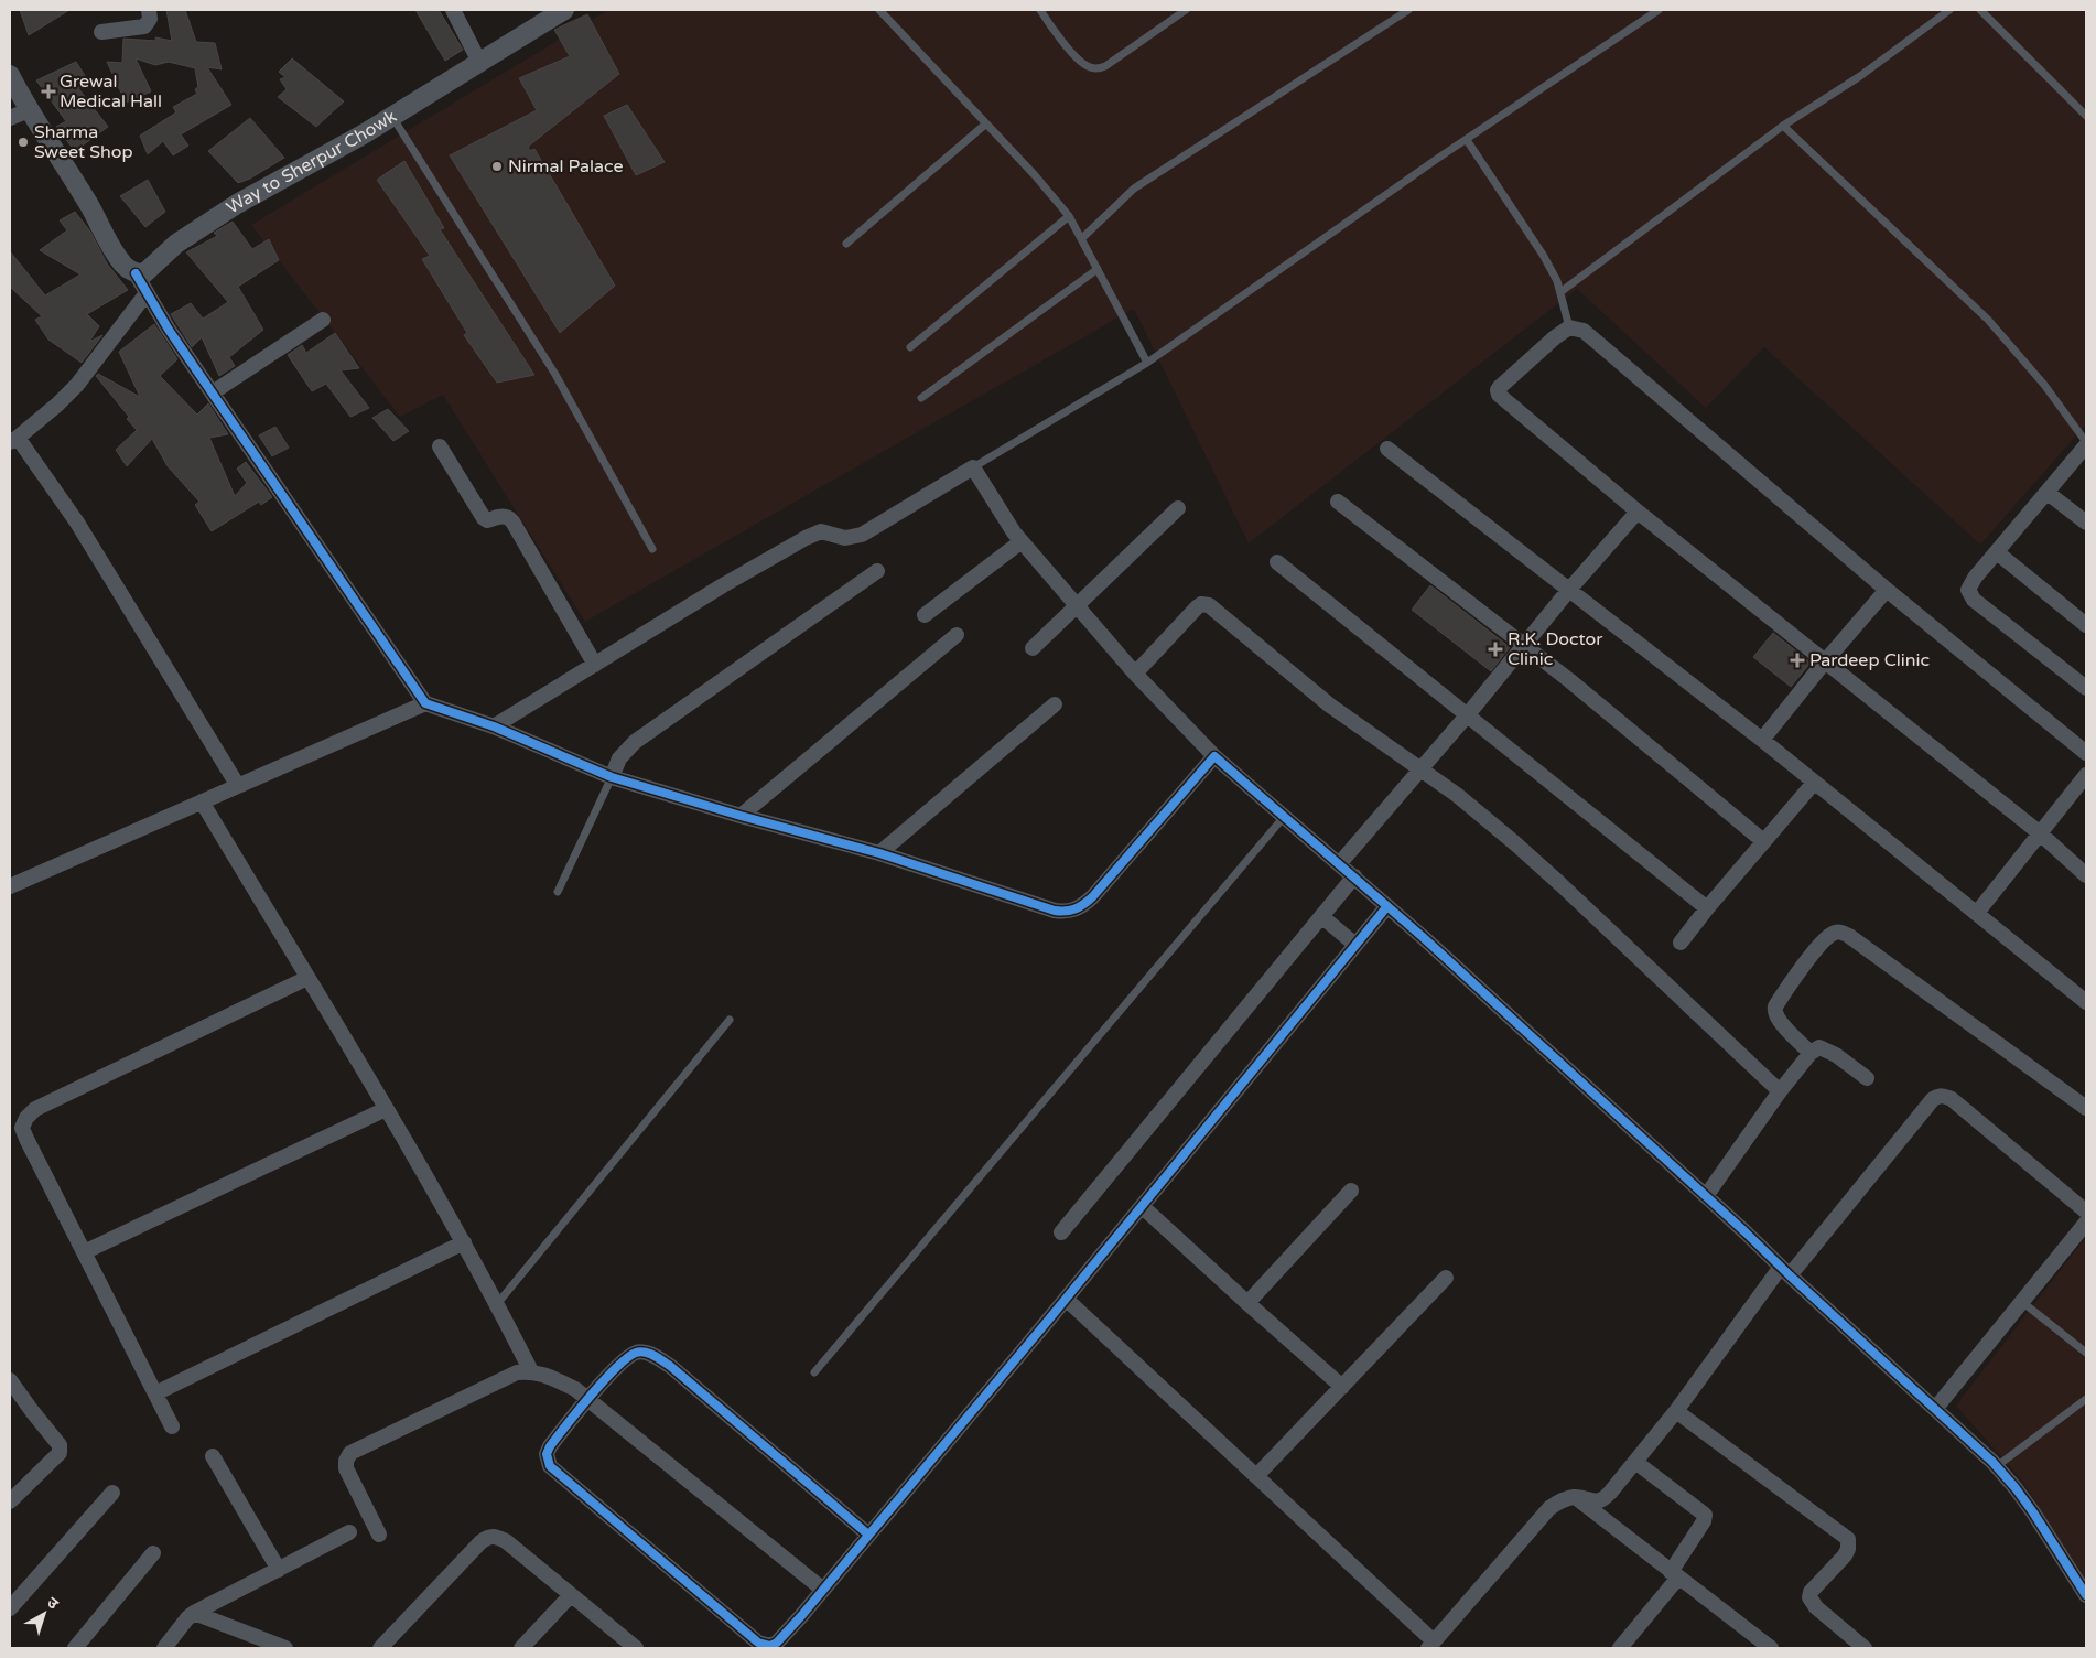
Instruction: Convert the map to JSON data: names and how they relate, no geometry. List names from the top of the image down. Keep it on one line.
{"streets":{"street":["Way to Sherpur Chowk"]},"places":{"health":["Grewal Medical Hall","R.K. Doctor Clinic","Pardeep Clinic"],"other":["Sharma Sweet Shop","Nirmal Palace"]},"north":"top right"}
